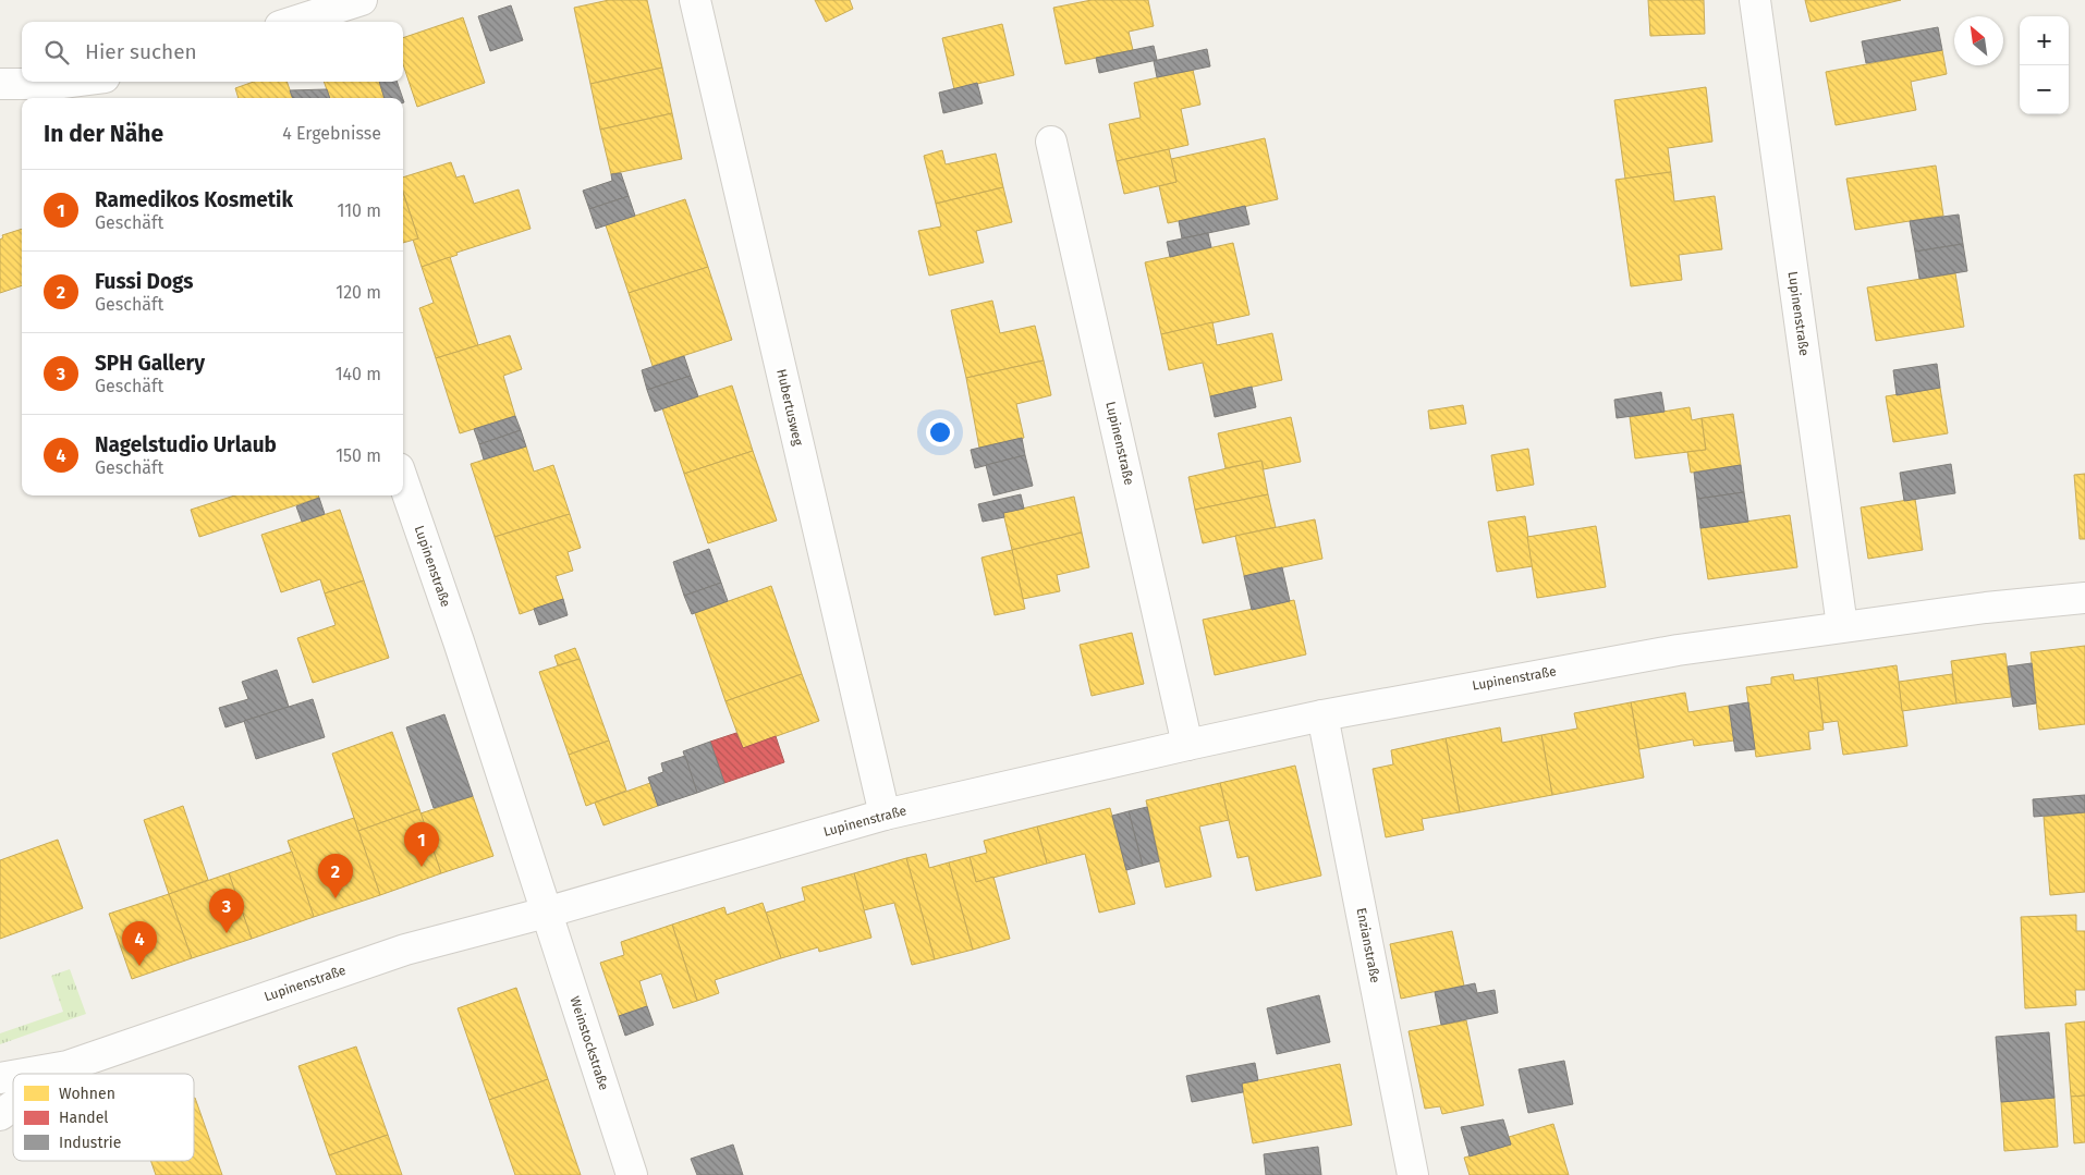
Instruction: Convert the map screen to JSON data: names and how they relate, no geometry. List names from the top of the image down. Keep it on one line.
{"streets":{"street":["Lupinenstraße","Hubertusweg","Enzianstraße","Weinstockstraße"]},"crossings":[["Lupinenstraße","Hubertusweg"],["Lupinenstraße","Enzianstraße"],["Lupinenstraße","Weinstockstraße"]],"legend":["Wohnen","Handel","Industrie"],"north":"top left","page":{"map_buttons":["+","−"],"search":"Hier suchen","heading":["In der Nähe","4 Ergebnisse"],"list":[{"mark":"1","name":"Ramedikos Kosmetik","note":"Geschäft","value":"110 m"},{"mark":"2","name":"Fussi Dogs","note":"Geschäft","value":"120 m"},{"mark":"3","name":"SPH Gallery","note":"Geschäft","value":"140 m"},{"mark":"4","name":"Nagelstudio Urlaub","note":"Geschäft","value":"150 m"}],"pins":["1","2","3","4"]}}
